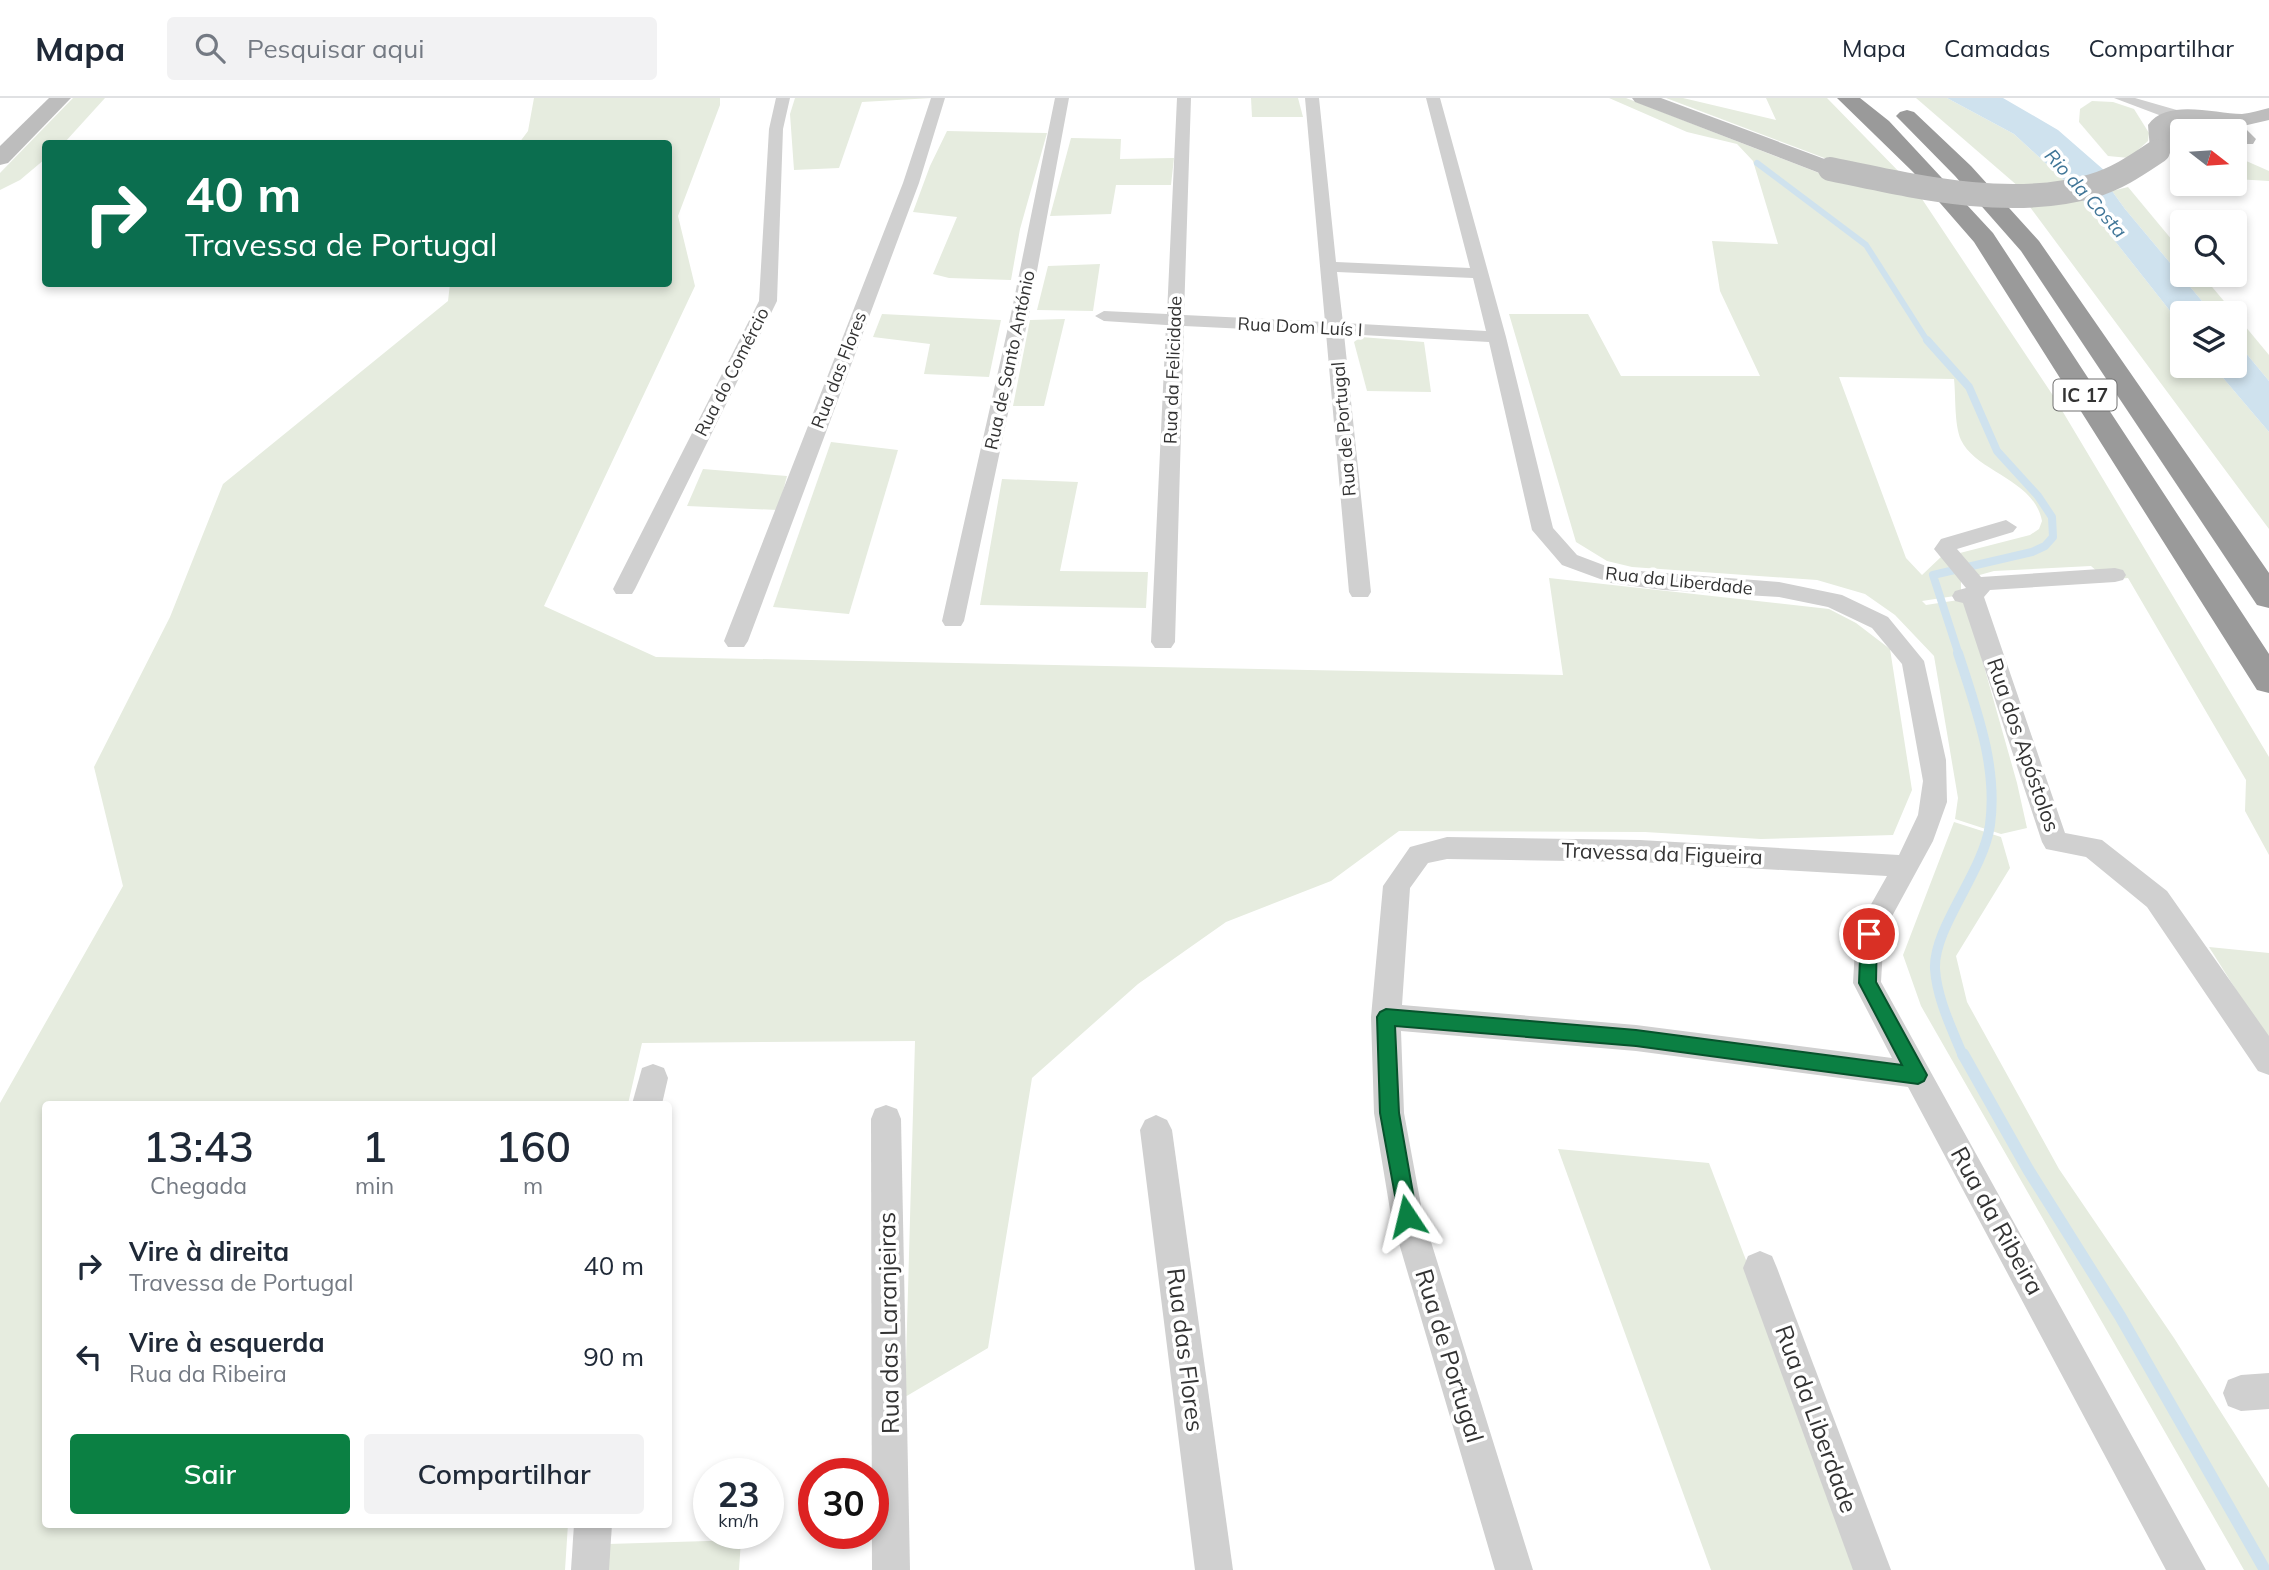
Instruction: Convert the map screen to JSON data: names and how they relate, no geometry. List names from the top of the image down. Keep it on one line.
{"streets":{"highway":["IC 17"],"street":["Rua Dom Luís I","Rua de Santo António","Rua das Flores","Rua da Felicidade","Rua do Comércio","Rua de Portugal","Rua da Liberdade","Rua dos Apóstolos","Travessa da Figueira","Rua da Ribeira","Rua das Laranjeiras"]},"crossings":[["Rua Dom Luís I","Rua da Felicidade"],["Rua Dom Luís I","Rua de Portugal"],["Rua Dom Luís I","Rua da Liberdade"],["Rua de Portugal","Travessa da Figueira"],["Rua da Liberdade","Travessa da Figueira"],["Rua da Liberdade","Rua da Ribeira"],["Travessa da Figueira","Rua da Ribeira"]],"water":["Rio da Costa"],"north":"right","page":{"header":"Mapa","search":"Pesquisar aqui","nav":["Mapa","Camadas","Compartilhar"],"turn":["40 m","Travessa de Portugal"],"eta":["13:43","Chegada","1","min","160","m"],"list":[{"name":"Vire à direita","note":"Travessa de Portugal","value":"40 m"},{"name":"Vire à esquerda","note":"Rua da Ribeira","value":"90 m"}],"buttons":["Sair","Compartilhar"],"speed":"23 km/h","limit":"30"}}
